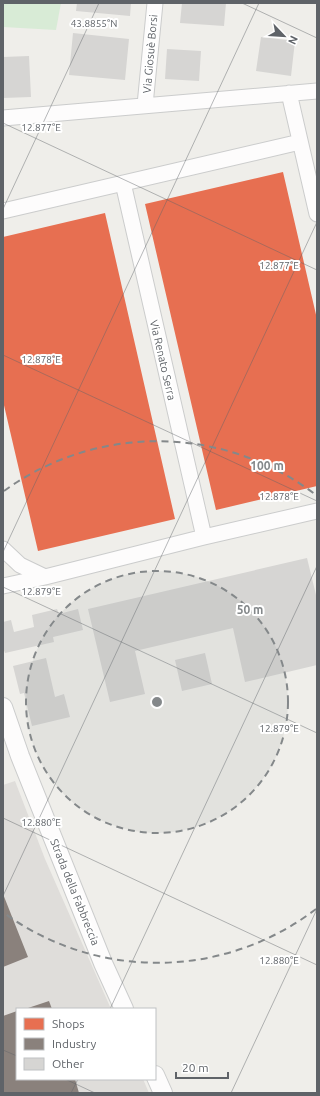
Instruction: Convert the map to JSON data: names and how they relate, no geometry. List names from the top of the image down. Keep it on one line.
{"streets":{"street":["Via Giosuè Borsi","Via Renato Serra","Strada della Fabbreccia"]},"legend":["Shops","Industry","Other"],"scale_bar":"20 m","north":"bottom right","coordinates":["43.8855°N","12.877°E","12.878°E","12.879°E","12.880°E"],"rings":["100 m","50 m"]}
